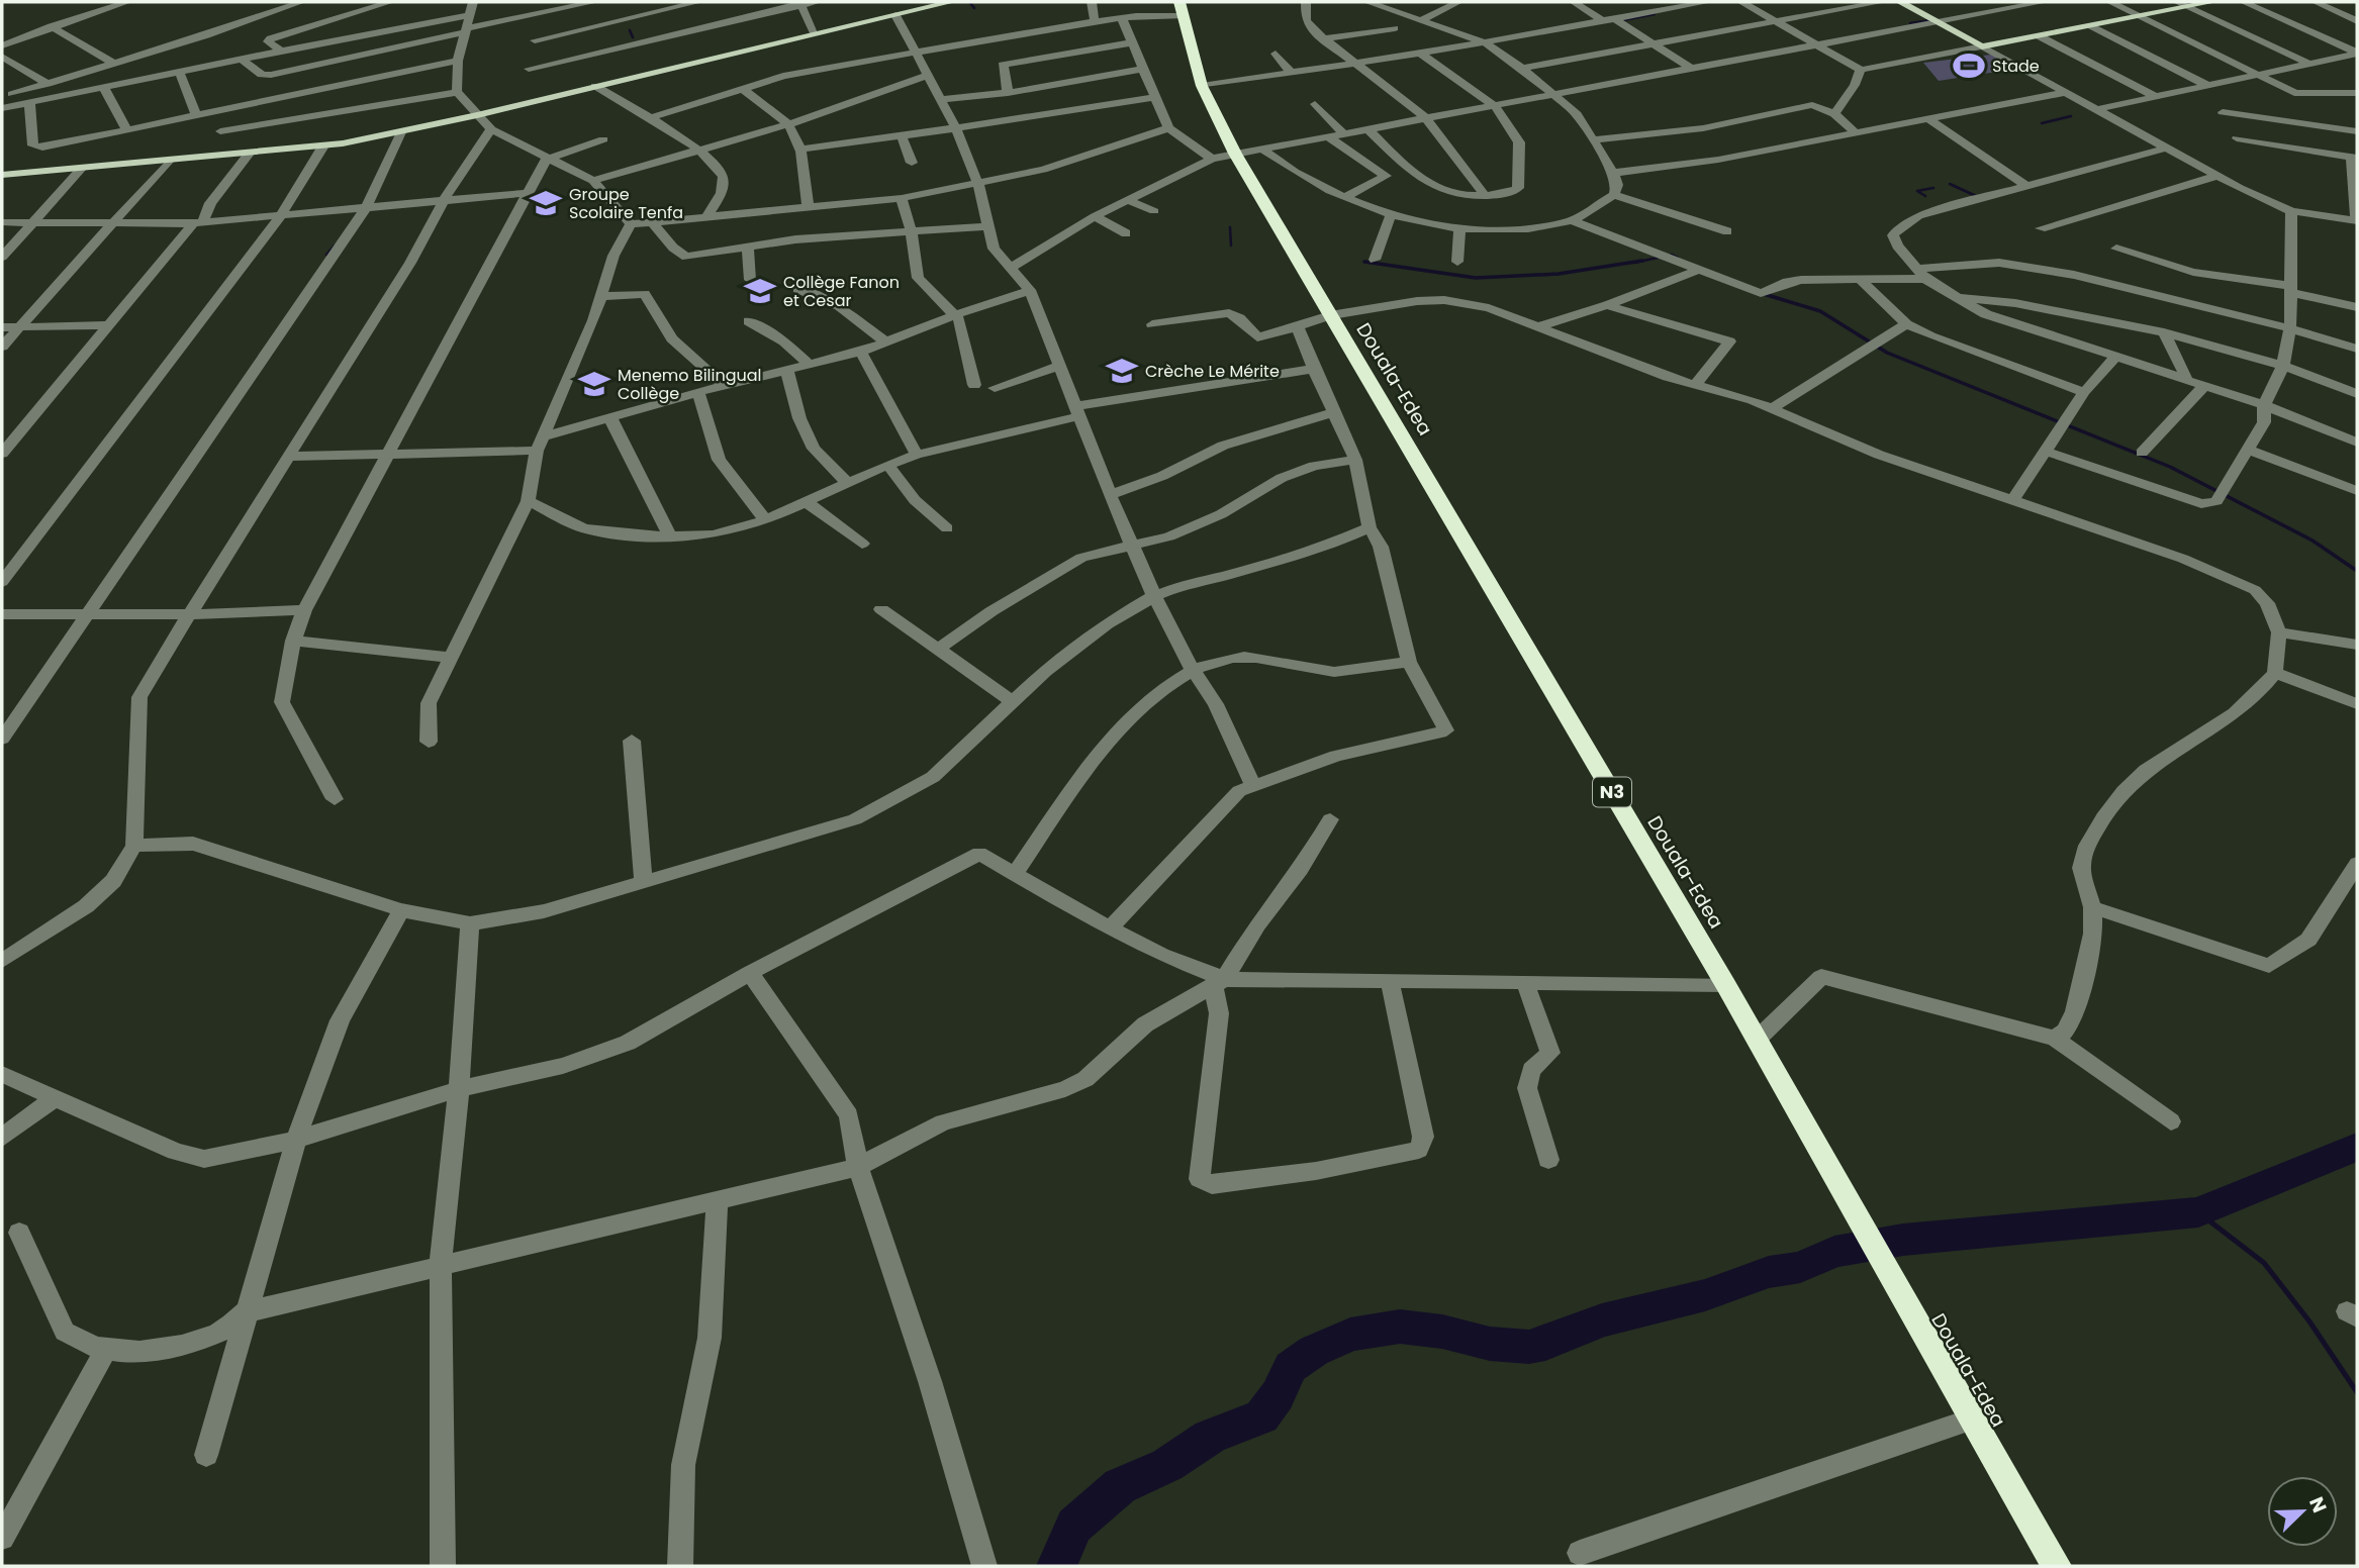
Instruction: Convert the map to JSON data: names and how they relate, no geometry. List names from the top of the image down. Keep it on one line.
{"streets":{"highway":["Douala-Edea","N3"]},"places":{"sports":["Stade"],"school or university":["Groupe Scolaire Tenfa","Collège Fanon et Cesar","Crèche Le Mérite","Menemo Bilingual Collège"]},"north":"top right"}
